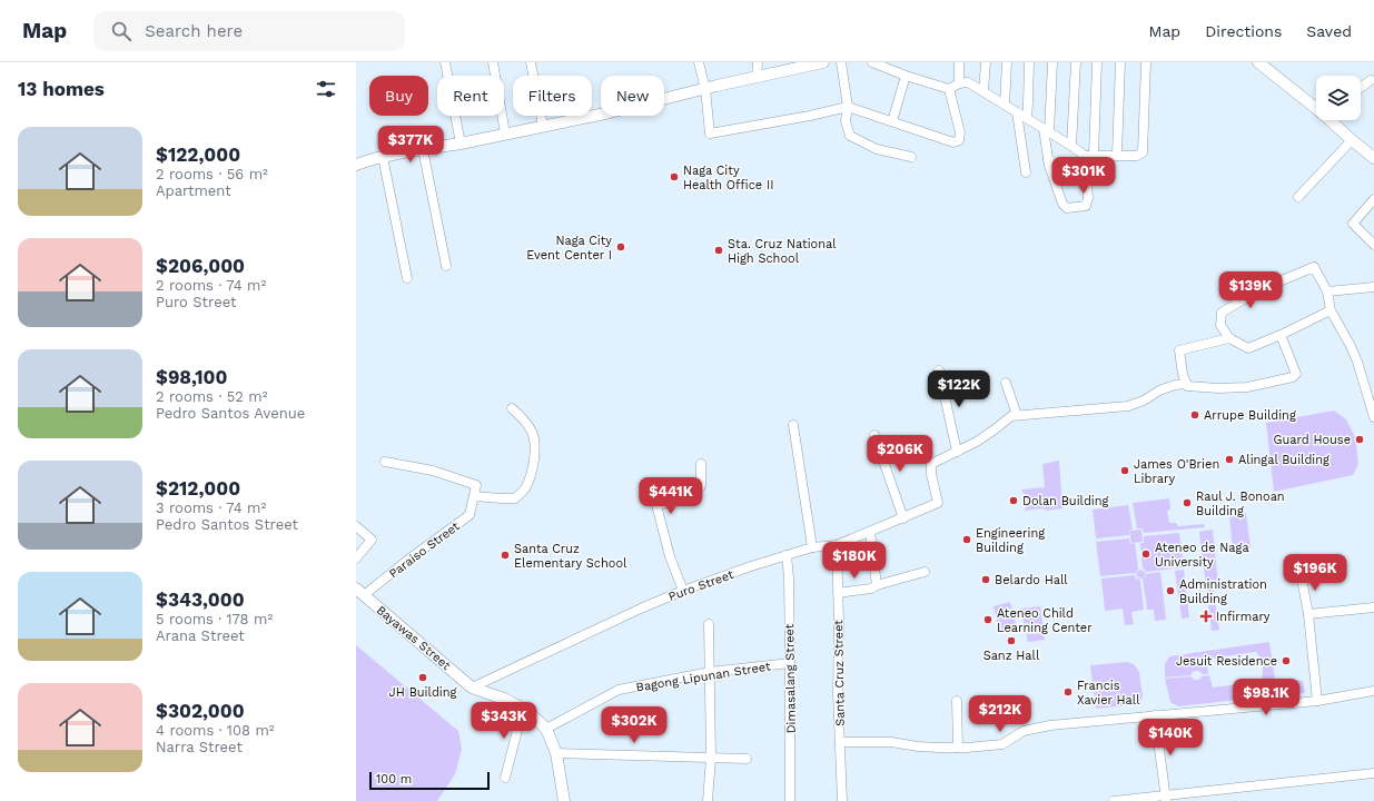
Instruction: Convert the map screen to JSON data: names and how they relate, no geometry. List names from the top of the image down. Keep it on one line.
{"streets":{"street":["Paraiso Street","Puro Street","Bayawas Street","Santa Cruz Street","Bagong Lipunan Street","Dimasalang Street"]},"crossings":[["Paraiso Street","Bayawas Street"],["Puro Street","Bayawas Street"],["Puro Street","Santa Cruz Street"],["Puro Street","Dimasalang Street"],["Bagong Lipunan Street","Dimasalang Street"]],"places":{"other":["Naga City Health Office II","Naga City Event Center I","Sta. Cruz National High School","Arrupe Building","Guard House","Alingal Building","James O'Brien Library","Dolan Building","Raul J. Bonoan Building","Engineering Building","Ateneo de Naga University","Santa Cruz Elementary School","Belardo Hall","Administration Building","Ateneo Child Learning Center","Sanz Hall","Jesuit Residence","JH Building","Francis Xavier Hall"],"health":["Infirmary"]},"scale_bar":"100 m","page":{"header":"Map","search":"Search here","nav":["Map","Directions","Saved"],"heading":"13 homes","chip":["Buy","Rent","Filters","New"],"list":[{"name":"$122,000","note":"2 rooms · 56 m² · Apartment"},{"name":"$206,000","note":"2 rooms · 74 m² · Puro Street"},{"name":"$98,100","note":"2 rooms · 52 m² · Pedro Santos Avenue"},{"name":"$212,000","note":"3 rooms · 74 m² · Pedro Santos Street"},{"name":"$343,000","note":"5 rooms · 178 m² · Arana Street"},{"name":"$302,000","note":"4 rooms · 108 m² · Narra Street"}],"price":["$377K","$301K","$139K","$122K","$206K","$441K","$180K","$196K","$98.1K","$212K","$343K","$302K","$140K"],"scale":"100 m"}}
